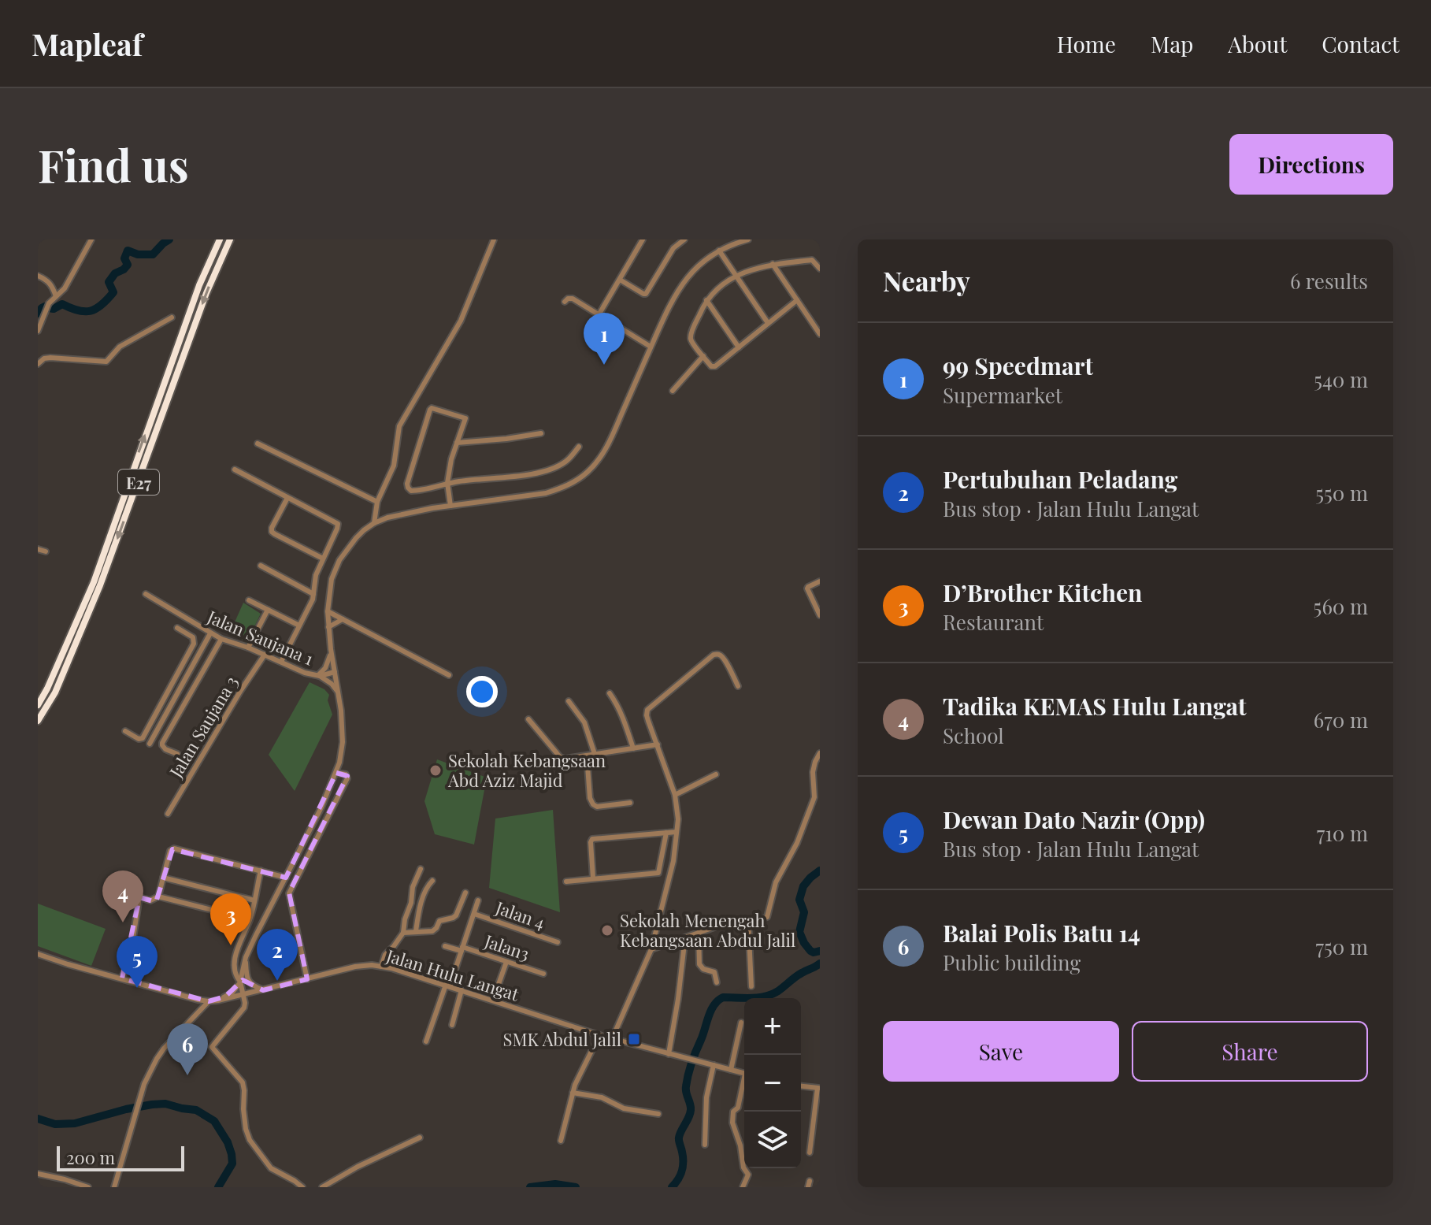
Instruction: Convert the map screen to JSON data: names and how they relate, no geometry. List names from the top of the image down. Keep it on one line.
{"streets":{"highway":["E27"],"street":["Jalan Saujana 1","Jalan Saujana 3","Jalan 4","Jalan3","Jalan Hulu Langat"]},"crossings":[["Jalan Saujana 1","Jalan Saujana 3"]],"places":{"other":["Sekolah Kebangsaan Abd Aziz Majid","Sekolah Menengah Kebangsaan Abdul Jalil"],"transit":["SMK Abdul Jalil"]},"scale_bar":"200 m","page":{"header":"Mapleaf","nav":["Home","Map","About","Contact"],"buttons":["Directions",["Save","Share"]],"title":"Find us","heading":["Nearby","6 results"],"pins":["1","4","3","2","5","6"],"list":[{"mark":"1","name":"99 Speedmart","note":"Supermarket","value":"540 m"},{"mark":"2","name":"Pertubuhan Peladang","note":"Bus stop · Jalan Hulu Langat","value":"550 m"},{"mark":"3","name":"D’Brother Kitchen","note":"Restaurant","value":"560 m"},{"mark":"4","name":"Tadika KEMAS Hulu Langat","note":"School","value":"670 m"},{"mark":"5","name":"Dewan Dato Nazir (Opp)","note":"Bus stop · Jalan Hulu Langat","value":"710 m"},{"mark":"6","name":"Balai Polis Batu 14","note":"Public building","value":"750 m"}],"map_buttons":["+","−"],"scale":"200 m"}}
